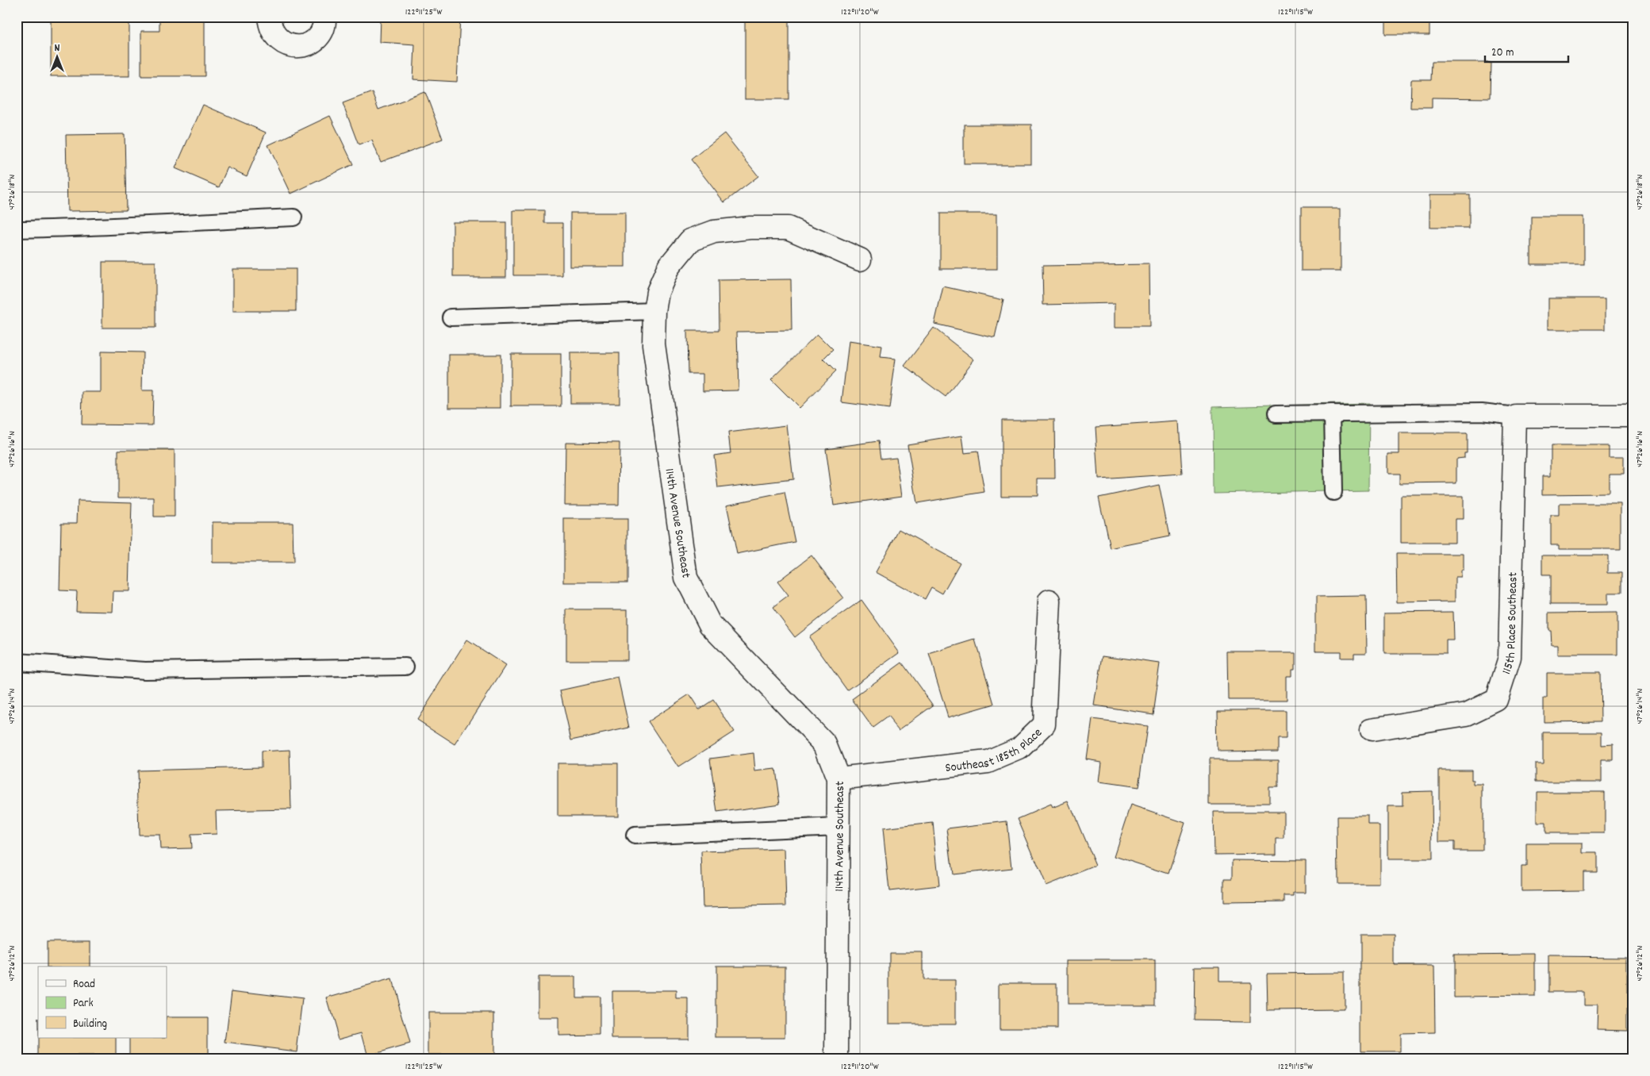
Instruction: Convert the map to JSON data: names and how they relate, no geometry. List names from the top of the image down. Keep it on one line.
{"streets":{"street":["114th Avenue Southeast","115th Place Southeast","Southeast 185th Place"]},"crossings":[["114th Avenue Southeast","Southeast 185th Place"]],"legend":["Road","Park","Building"],"scale_bar":"20 m","north":"top","coordinates":["122°11'25\"W","122°11'20\"W","122°11'15\"W","47°26'18\"N","47°26'16\"N","47°26'14\"N","47°26'12\"N"]}
